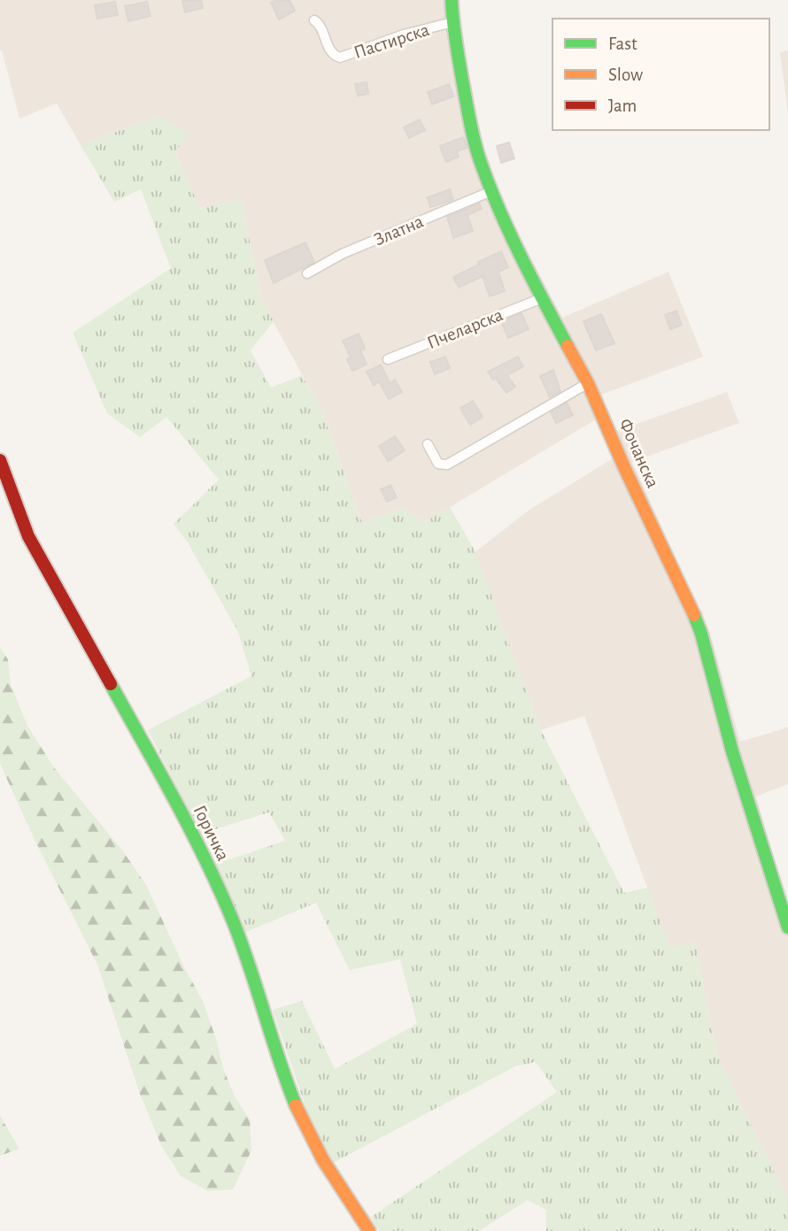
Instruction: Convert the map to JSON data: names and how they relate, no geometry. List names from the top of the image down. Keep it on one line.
{"streets":{"street":["Пастирска","Златна","Пчеларска","Фочанска","Горичка"]},"crossings":[["Пастирска","Фочанска"],["Златна","Фочанска"],["Пчеларска","Фочанска"]],"legend":["Fast","Slow","Jam"]}
